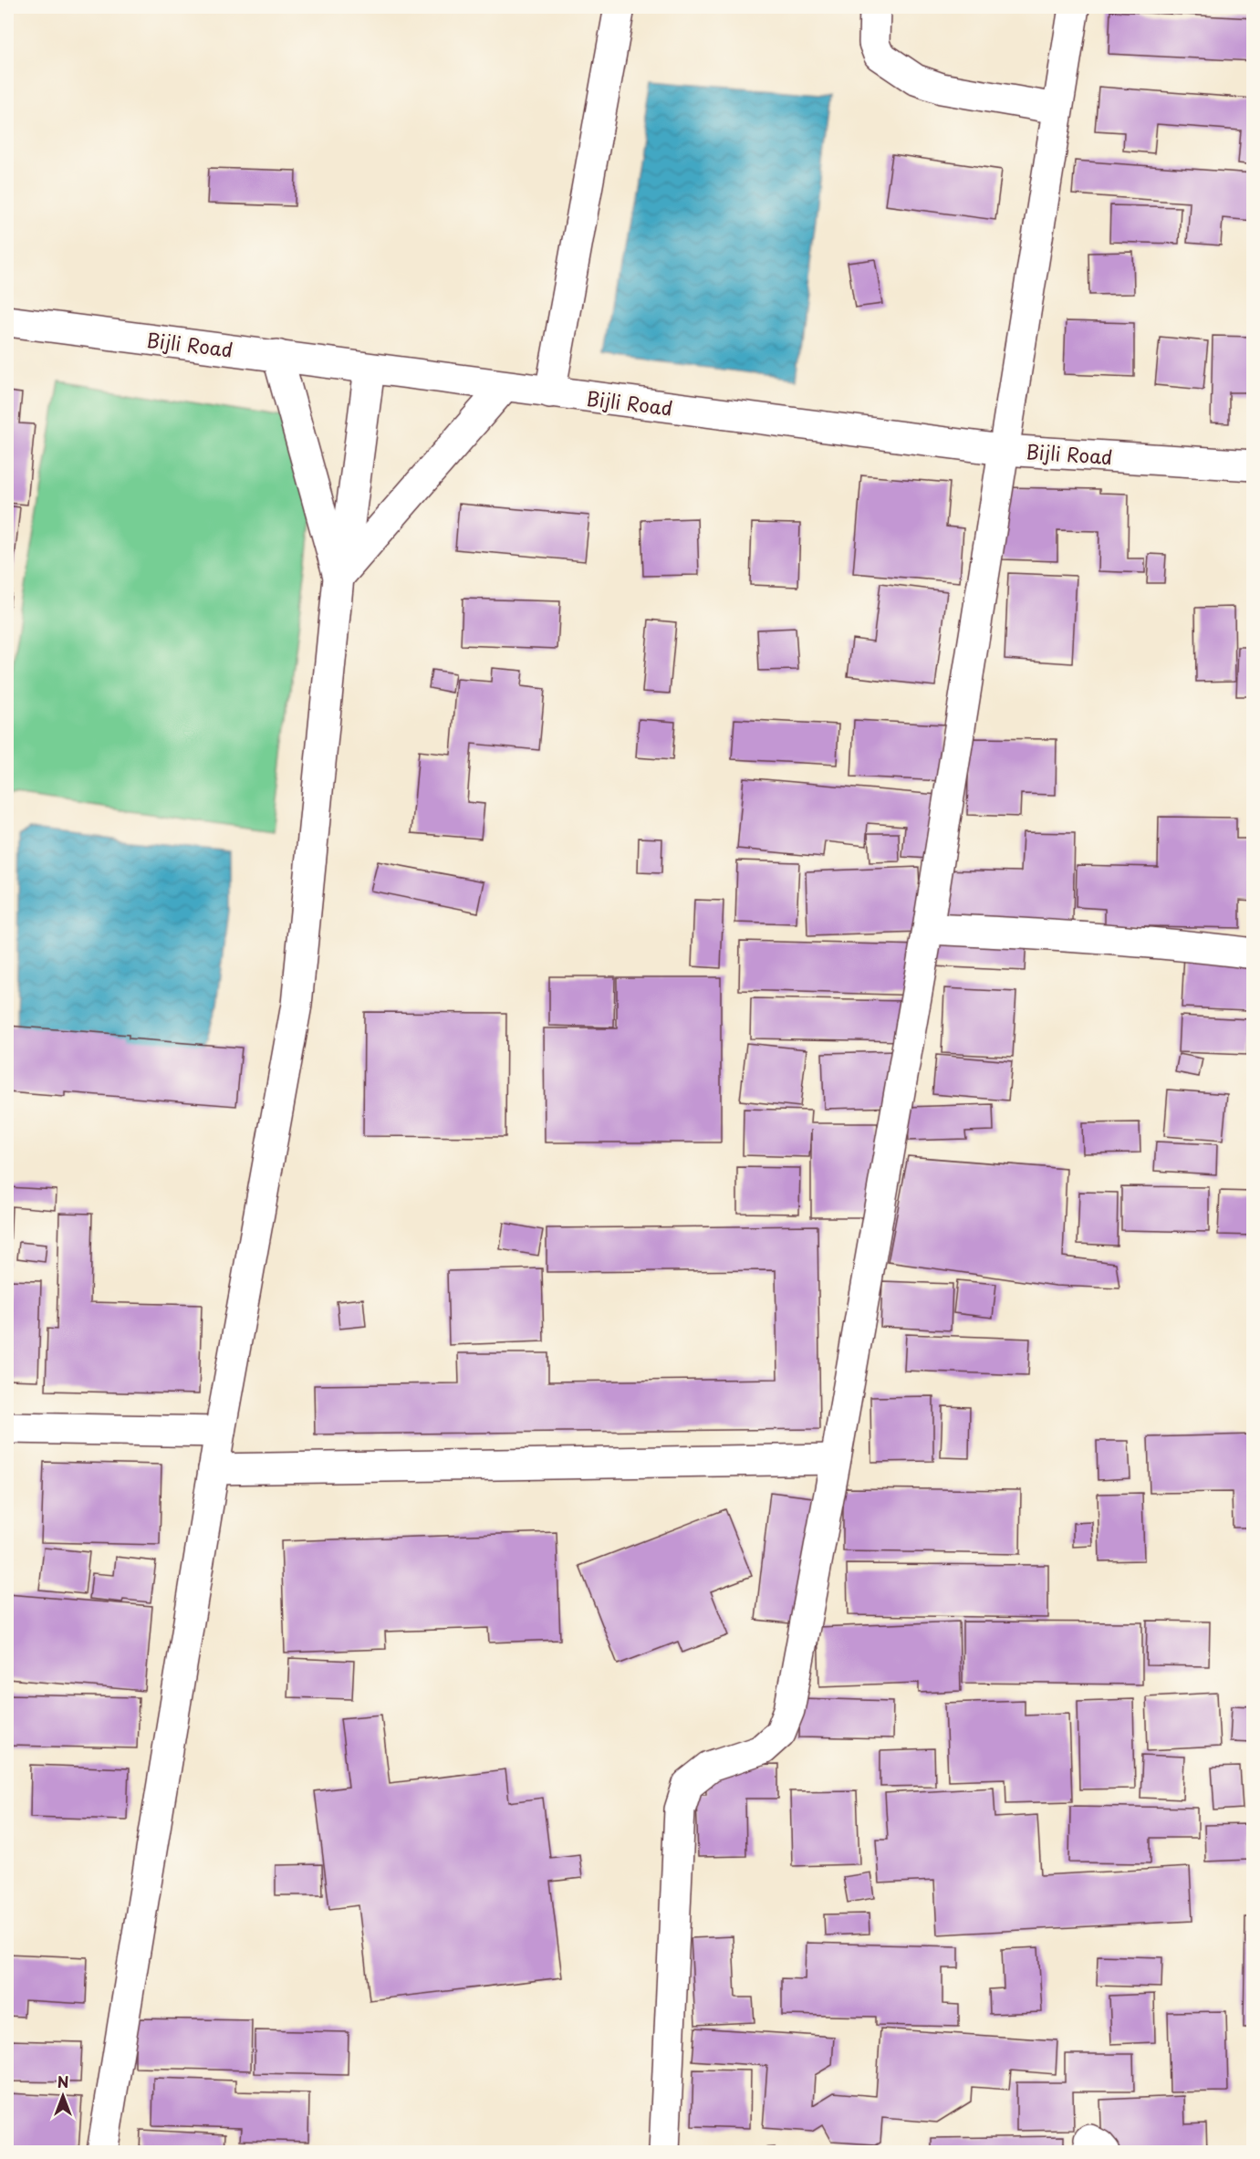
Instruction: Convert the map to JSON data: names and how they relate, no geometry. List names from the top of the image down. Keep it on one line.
{"streets":{"street":["Bijli Road"]},"north":"top"}
